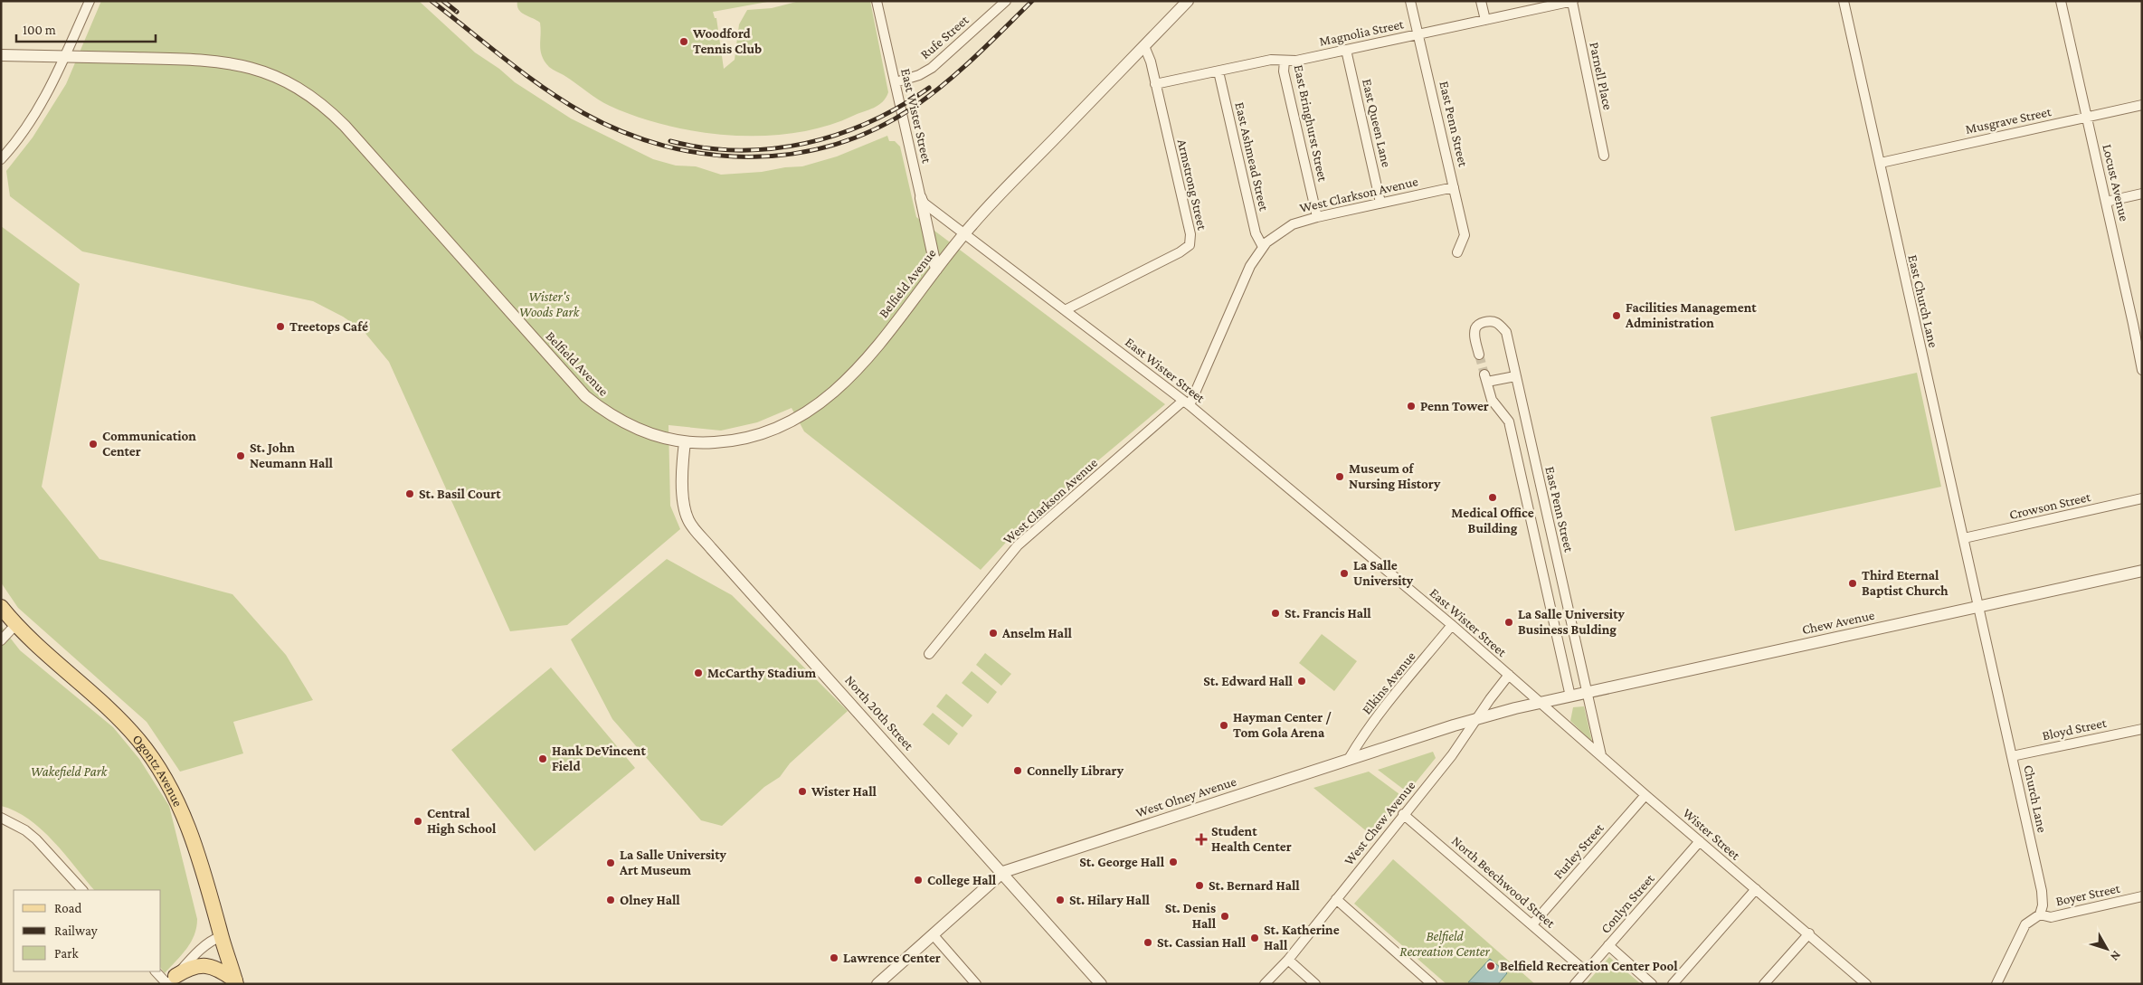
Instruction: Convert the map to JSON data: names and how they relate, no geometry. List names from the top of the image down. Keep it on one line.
{"streets":{"main road":["Ogontz Avenue"],"street":["Magnolia Street","Rufe Street","Parnell Place","East Wister Street","Musgrave Street","East Bringhurst Street","East Queen Lane","East Penn Street","East Ashmead Street","Locust Avenue","Armstrong Street","West Clarkson Avenue","Belfield Avenue","East Church Lane","Crowson Street","Chew Avenue","Elkins Avenue","North 20th Street","Bloyd Street","West Olney Avenue","Church Lane","West Chew Avenue","Wister Street","Furley Street","North Beechwood Street","Boyer Street","Conlyn Street"]},"crossings":[["Magnolia Street","Parnell Place"],["Magnolia Street","East Bringhurst Street"],["Magnolia Street","East Queen Lane"],["Magnolia Street","East Penn Street"],["Magnolia Street","East Ashmead Street"],["Magnolia Street","Armstrong Street"],["Rufe Street","East Wister Street"],["East Wister Street","Armstrong Street"],["East Wister Street","West Clarkson Avenue"],["East Wister Street","Belfield Avenue"],["East Wister Street","Chew Avenue"],["East Wister Street","Elkins Avenue"],["East Wister Street","West Olney Avenue"],["East Wister Street","West Chew Avenue"],["East Wister Street","Wister Street"],["Musgrave Street","Locust Avenue"],["Musgrave Street","East Church Lane"],["East Bringhurst Street","West Clarkson Avenue"],["East Queen Lane","West Clarkson Avenue"],["East Penn Street","West Clarkson Avenue"],["East Penn Street","Chew Avenue"],["East Penn Street","Wister Street"],["East Ashmead Street","West Clarkson Avenue"],["Armstrong Street","Belfield Avenue"],["Belfield Avenue","North 20th Street"],["East Church Lane","Crowson Street"],["East Church Lane","Chew Avenue"],["East Church Lane","Church Lane"],["Chew Avenue","West Olney Avenue"],["Chew Avenue","Church Lane"],["Chew Avenue","Wister Street"],["Elkins Avenue","West Olney Avenue"],["North 20th Street","West Olney Avenue"],["Bloyd Street","Church Lane"],["West Olney Avenue","West Chew Avenue"],["West Olney Avenue","Wister Street"],["Church Lane","Boyer Street"],["West Chew Avenue","North Beechwood Street"],["Wister Street","Furley Street"],["Wister Street","Conlyn Street"],["Furley Street","North Beechwood Street"],["North Beechwood Street","Conlyn Street"]],"parks":["Wister's Woods Park","Wakefield Park","Belfield Recreation Center"],"places":{"other":["Woodford Tennis Club","Facilities Management Administration","Treetops Café","Penn Tower","Communication Center","St. John Neumann Hall","Museum of Nursing History","St. Basil Court","Medical Office Building","La Salle University","Third Eternal Baptist Church","St. Francis Hall","La Salle University Business Bulding","Anselm Hall","McCarthy Stadium","St. Edward Hall","Hayman Center / Tom Gola Arena","Hank DeVincent Field","Connelly Library","Wister Hall","Central High School","St. George Hall","La Salle University Art Museum","College Hall","St. Bernard Hall","Olney Hall","St. Hilary Hall","St. Denis Hall","St. Katherine Hall","St. Cassian Hall","Lawrence Center","Belfield Recreation Center Pool"],"health":["Student Health Center"]},"legend":["Road","Railway","Park"],"scale_bar":"100 m","north":"bottom right"}
